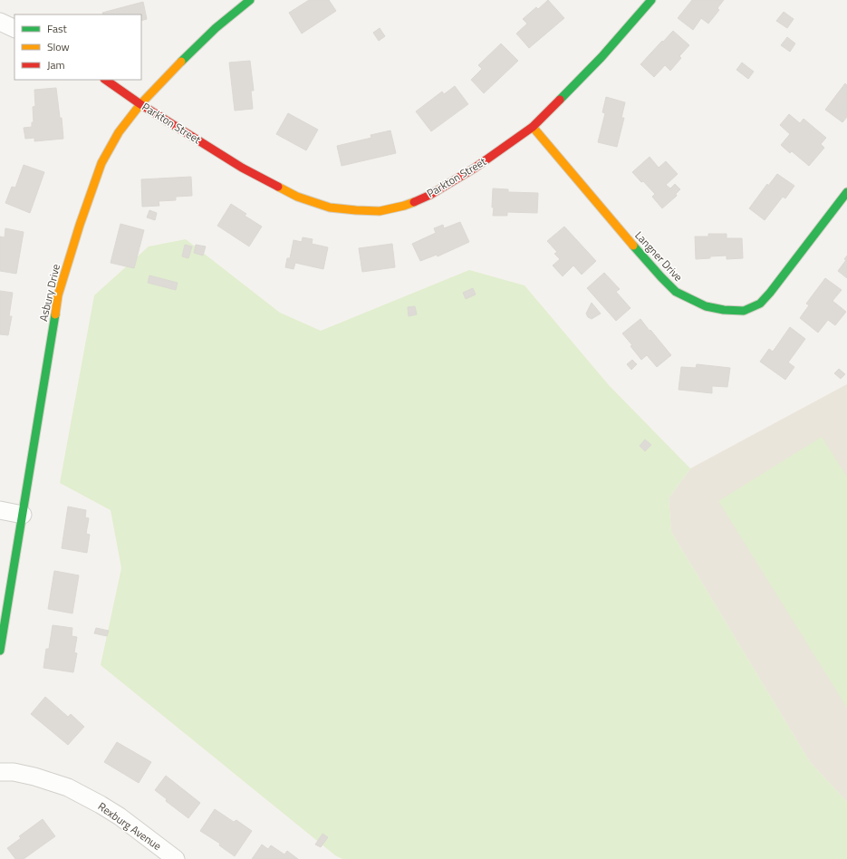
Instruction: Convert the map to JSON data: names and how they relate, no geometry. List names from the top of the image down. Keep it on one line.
{"streets":{"street":["Parkton Street","Langner Drive","Asbury Drive","Rexburg Avenue"]},"crossings":[["Parkton Street","Langner Drive"],["Parkton Street","Asbury Drive"]],"legend":["Fast","Slow","Jam"]}
